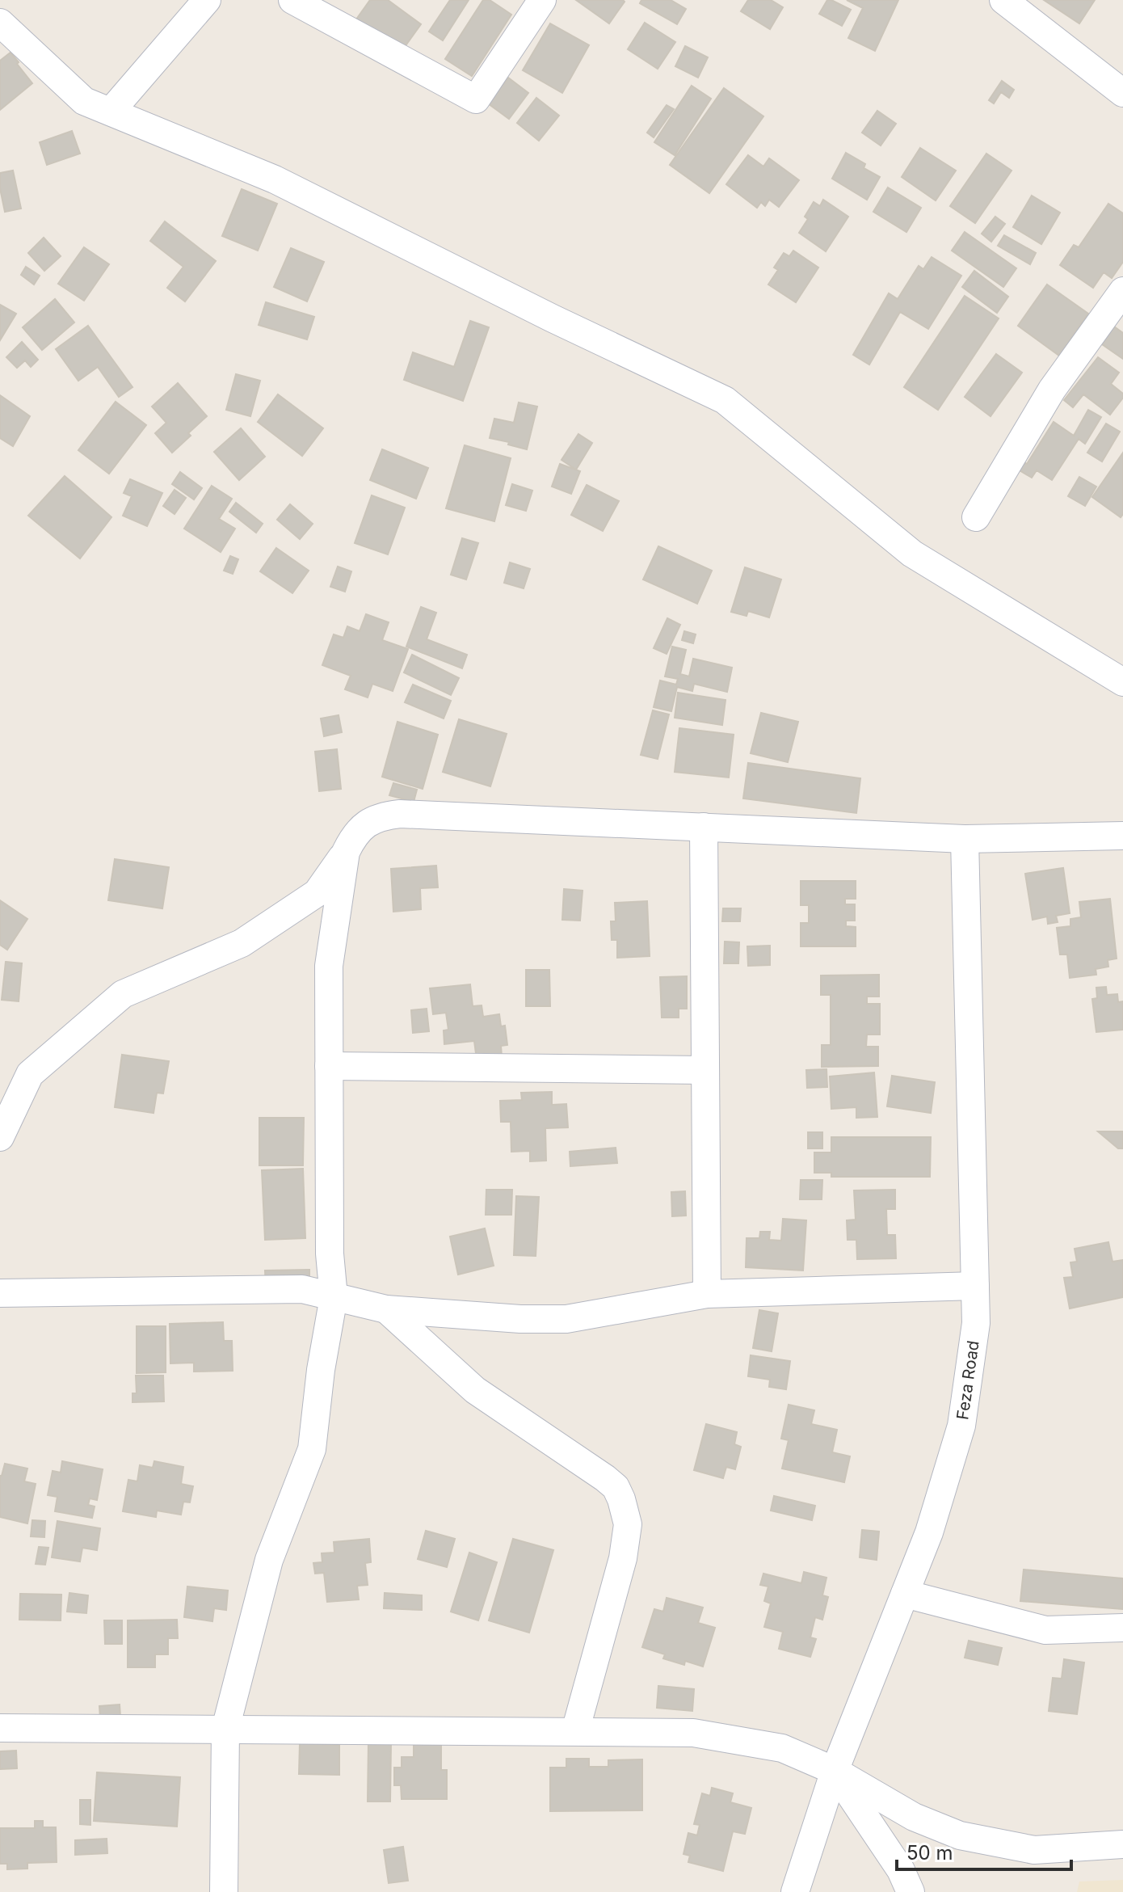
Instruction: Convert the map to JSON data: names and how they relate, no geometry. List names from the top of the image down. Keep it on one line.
{"streets":{"street":["Feza Road"]},"scale_bar":"50 m"}
